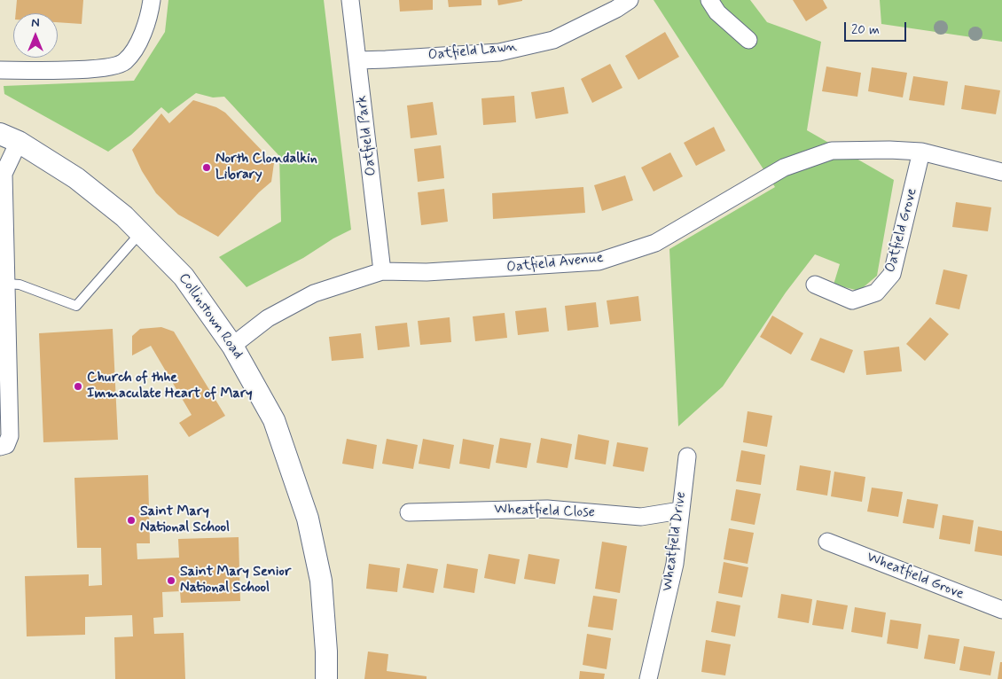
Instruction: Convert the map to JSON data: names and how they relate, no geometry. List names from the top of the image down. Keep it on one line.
{"streets":{"street":["Oatfield Lawn","Oatfield Park","Oatfield Grove","Oatfield Avenue","Collinstown Road","Wheatfield Close","Wheatfield Drive","Wheatfield Grove"]},"crossings":[["Oatfield Lawn","Oatfield Park"],["Oatfield Park","Oatfield Avenue"],["Oatfield Grove","Oatfield Avenue"],["Oatfield Avenue","Collinstown Road"],["Wheatfield Close","Wheatfield Drive"]],"places":["North Clondalkin Library","Church of thhe Immaculate Heart of Mary","Saint Mary National School","Saint Mary Senior National School"],"scale_bar":"20 m","north":"top"}
